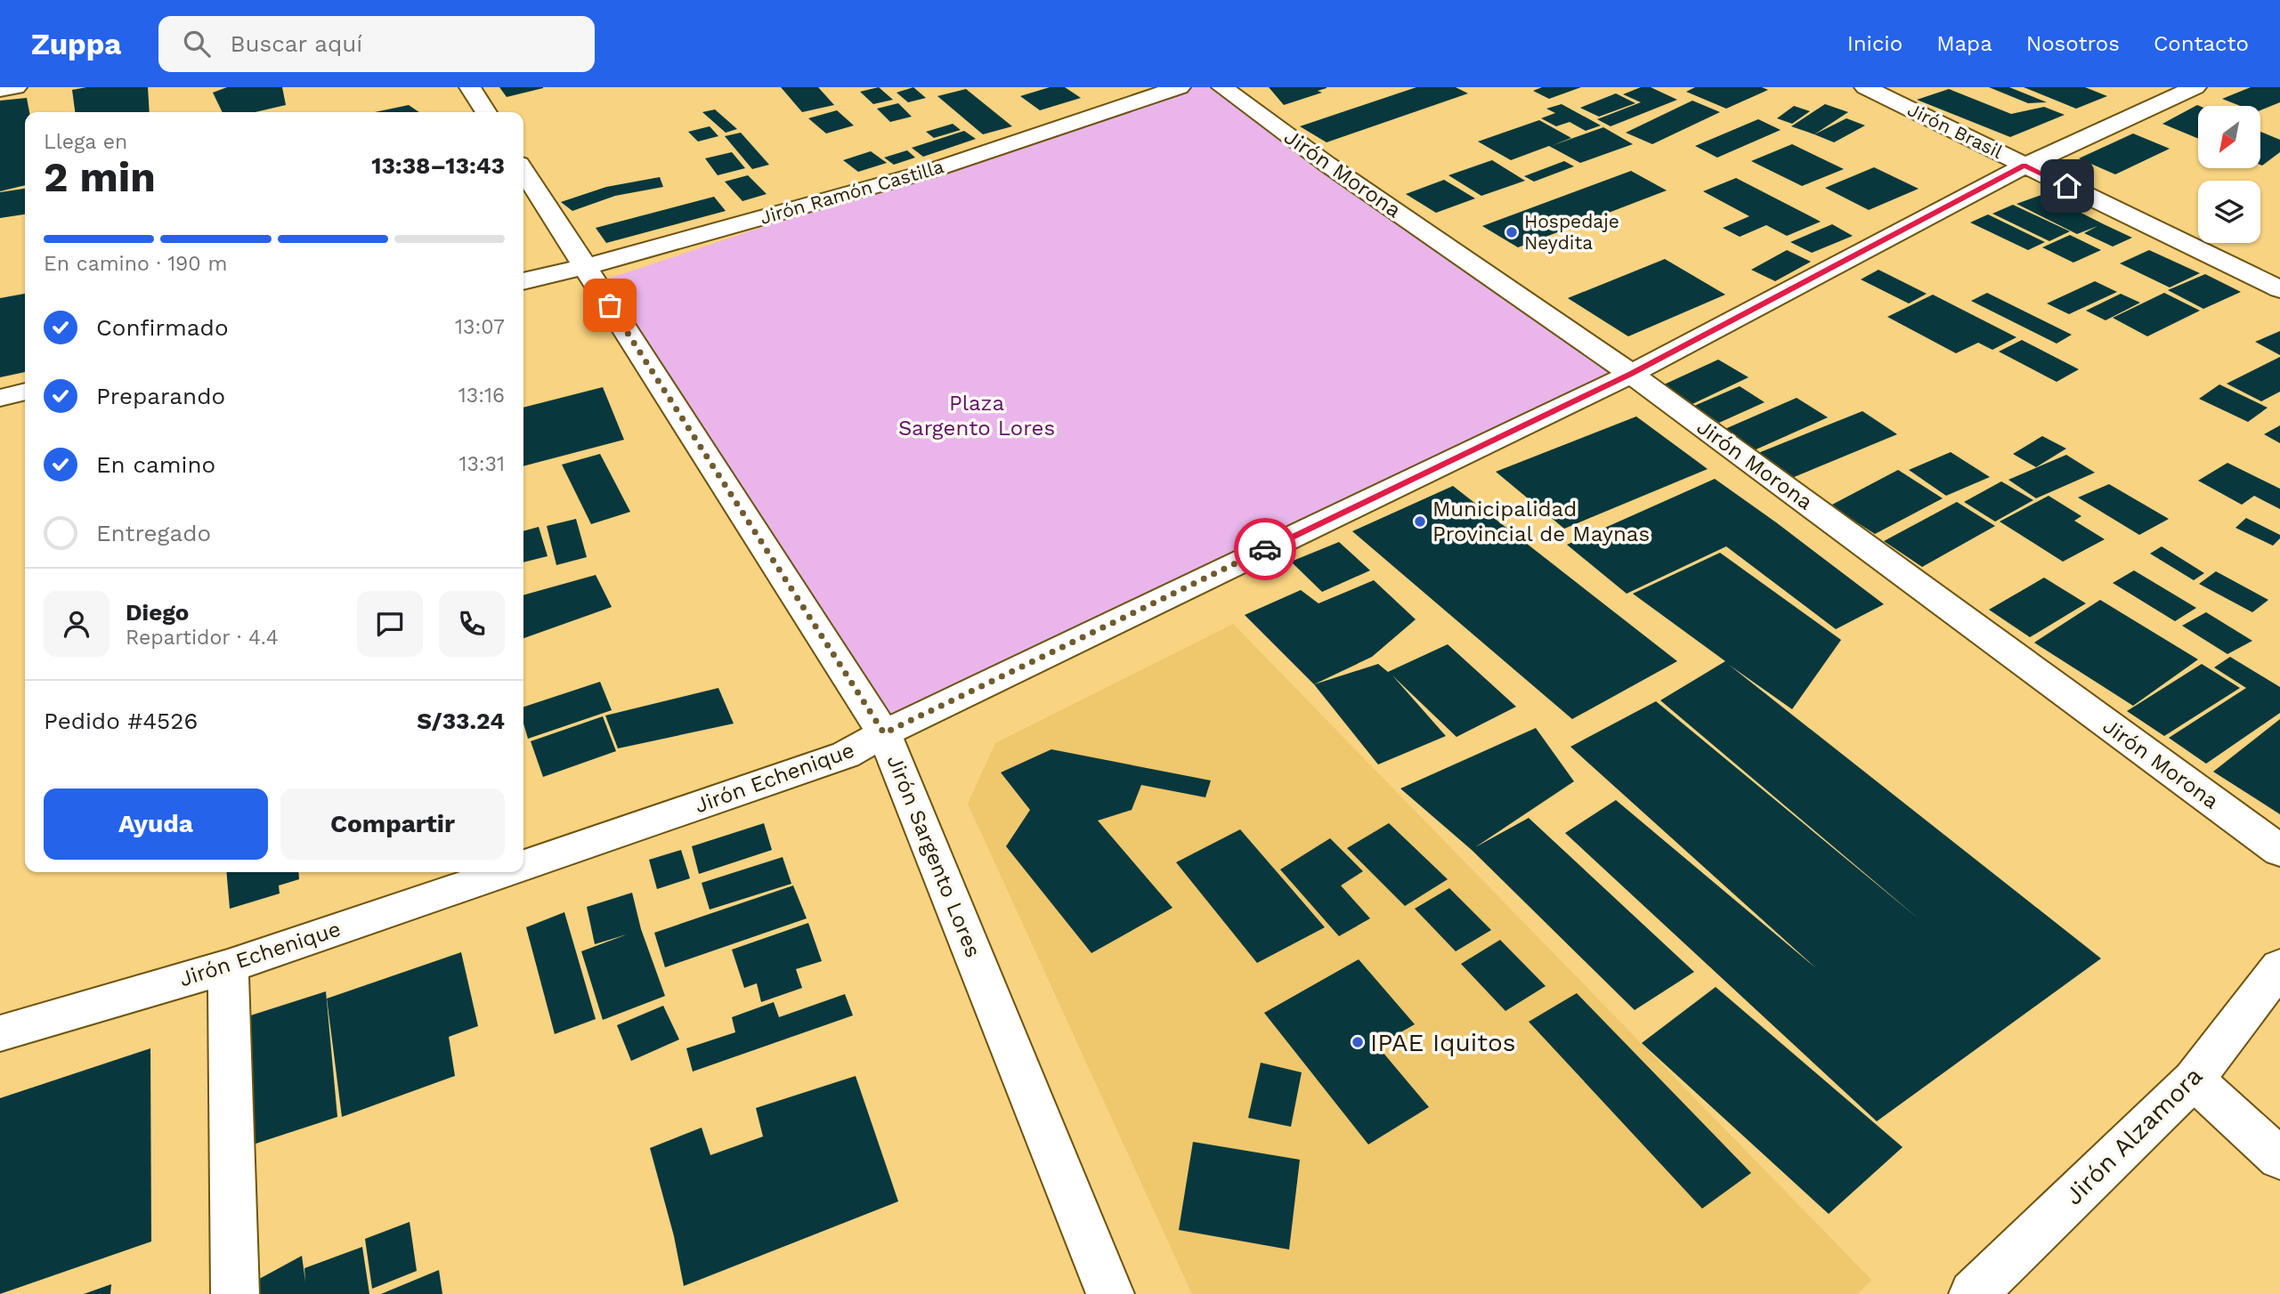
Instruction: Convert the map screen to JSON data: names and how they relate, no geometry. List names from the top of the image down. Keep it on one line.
{"streets":{"street":["Jirón Brasil","Jirón Morona","Jirón Ramón Castilla","Jirón Echenique","Jirón Sargento Lores","Jirón Alzamora"]},"crossings":[["Jirón Brasil","Jirón Echenique"],["Jirón Morona","Jirón Echenique"],["Jirón Ramón Castilla","Jirón Sargento Lores"],["Jirón Echenique","Jirón Sargento Lores"]],"parks":["Plaza Sargento Lores"],"places":["Hospedaje Neydita","Municipalidad Provincial de Maynas","IPAE Iquitos"],"north":"bottom left","page":{"header":"Zuppa","search":"Buscar aquí","nav":["Inicio","Mapa","Nosotros","Contacto"],"heading":["2 min","Llega en","13:38–13:43"],"panel":["Diego","Repartidor · 4.4","Pedido #4526","S/33.24"],"bar":"En camino · 190 m","list":[["Confirmado","13:07"],["Preparando","13:16"],["En camino","13:31"],"Entregado"],"buttons":["Ayuda","Compartir"]}}
